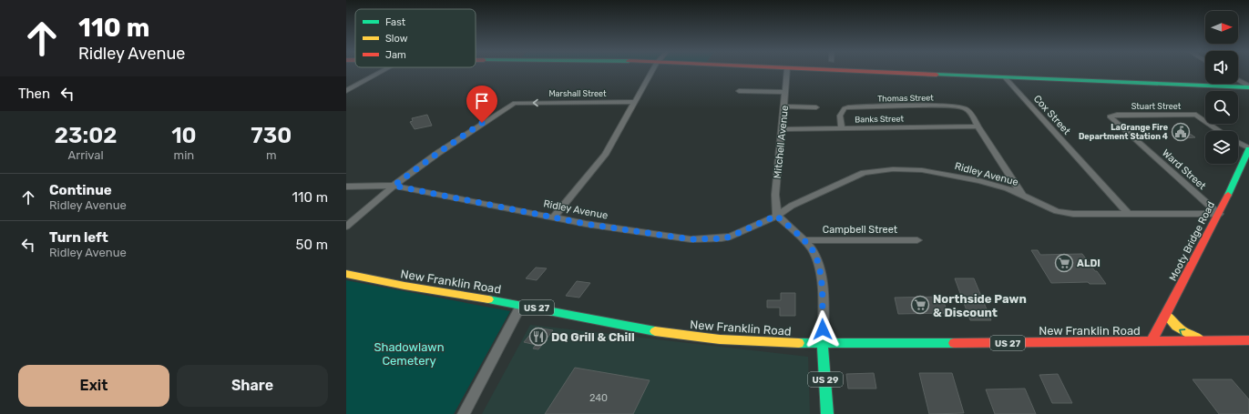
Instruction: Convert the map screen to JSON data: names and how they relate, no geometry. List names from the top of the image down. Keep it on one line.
{"streets":{"main road":["Mooty Bridge Road","New Franklin Road","US 27","US 29"],"street":["Marshall Street","Thomas Street","Stuart Street","Cox Street","Banks Street","Mitchell Avenue","Ward Street","Ridley Avenue","Campbell Street"]},"crossings":[["Marshall Street","Ridley Avenue"],["Thomas Street","Banks Street"],["Stuart Street","Ward Street"],["Cox Street","Ridley Avenue"],["Banks Street","Mitchell Avenue"],["Mitchell Avenue","Ridley Avenue"],["Ward Street","Ridley Avenue"],["Ward Street","Mooty Bridge Road"],["Ridley Avenue","Mooty Bridge Road"],["Mooty Bridge Road","New Franklin Road"],["New Franklin Road","US 29"]],"one_way":["Marshall Street"],"parks":["Shadowlawn Cemetery"],"places":{"public building":["LaGrange Fire Department Station 4"],"supermarket":["ALDI","Northside Pawn & Discount"],"restaurant":["DQ Grill & Chill"]},"house_numbers":["240"],"legend":["Fast","Slow","Jam"],"north":"right","page":{"turn":["110 m","Ridley Avenue"],"then":"Then","eta":["23:02","Arrival","10","min","730","m"],"list":[{"name":"Continue","note":"Ridley Avenue","value":"110 m"},{"name":"Turn left","note":"Ridley Avenue","value":"50 m"}],"buttons":["Exit","Share"]}}
